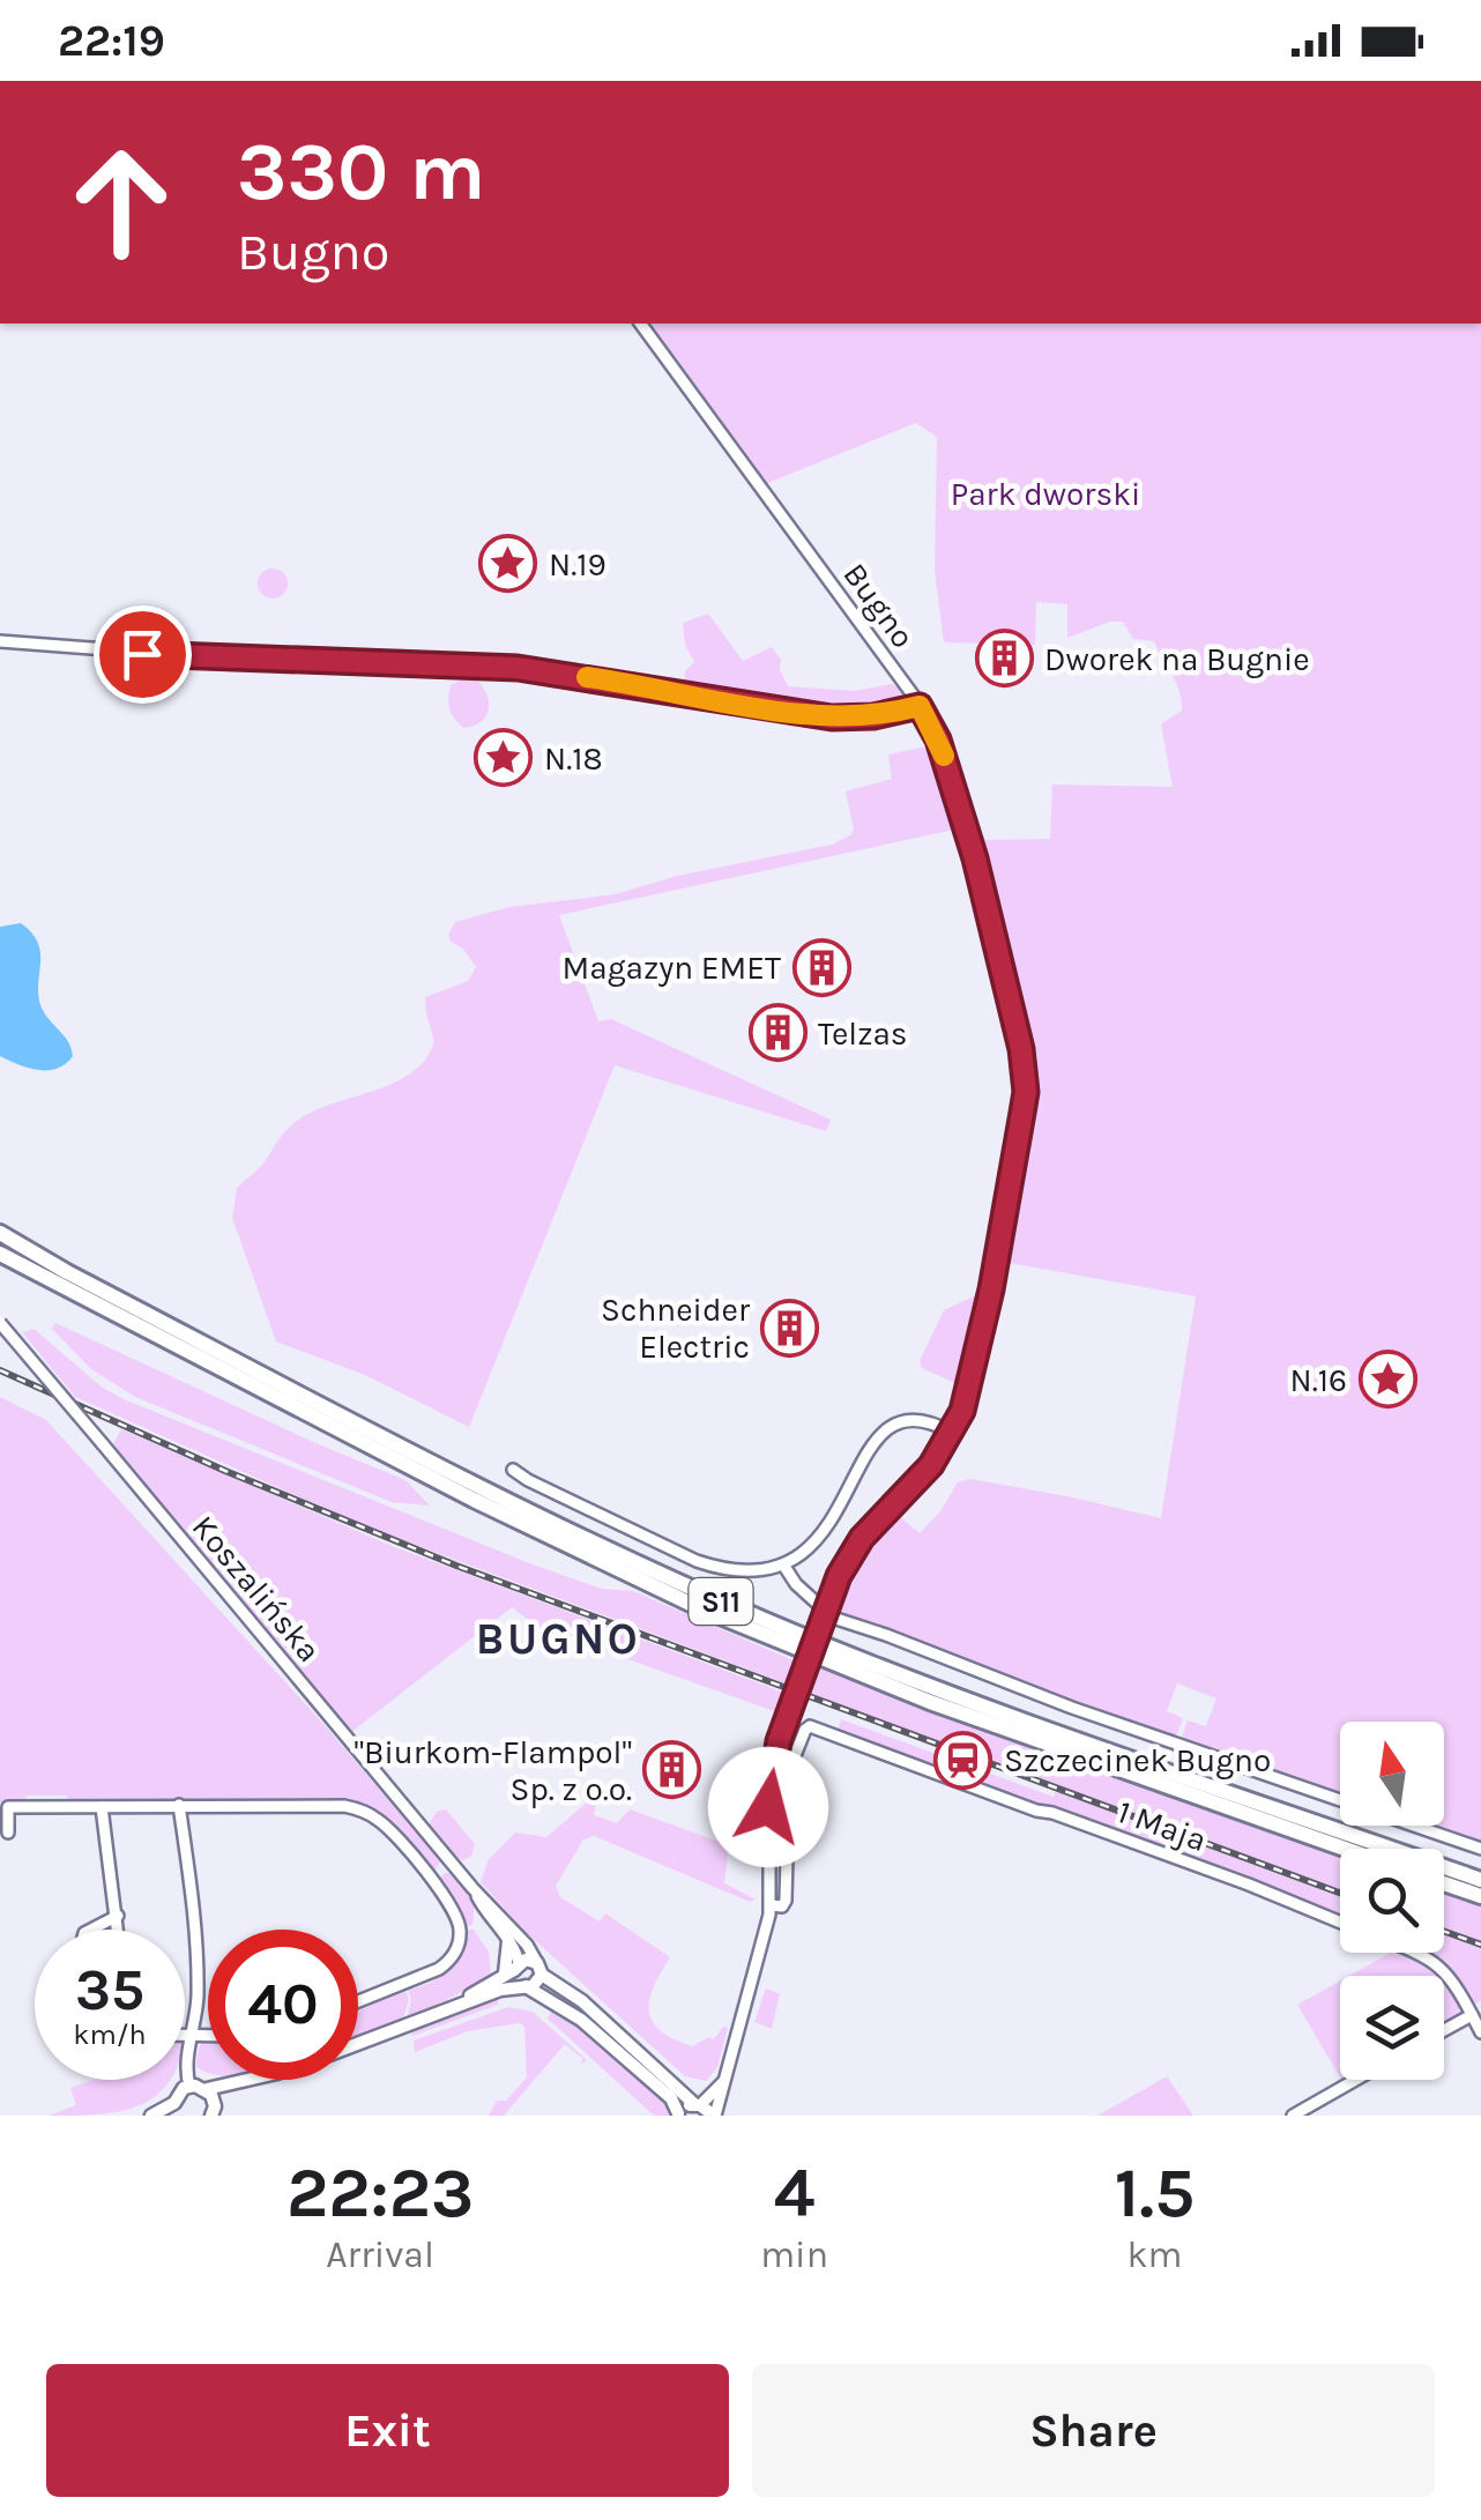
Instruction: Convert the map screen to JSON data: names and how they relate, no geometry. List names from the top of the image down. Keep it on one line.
{"streets":{"highway":["S11"],"main road":["Koszalińska"],"street":["Bugno","1 Maja"]},"districts":["BUGNO"],"parks":["Park dworski"],"places":{"place":["N.19","N.18","N.16"],"building":["Dworek na Bugnie","Magazyn EMET","Telzas","Schneider Electric","\"Biurkom-Flampol\" Sp. z o.o."],"station":["Szczecinek Bugno"]},"north":"top","page":{"status":"22:19","turn":["330 m","Bugno"],"speed":"35 km/h","limit":"40","eta":["22:23","Arrival","4","min","1.5","km"],"buttons":["Exit","Share"]}}
